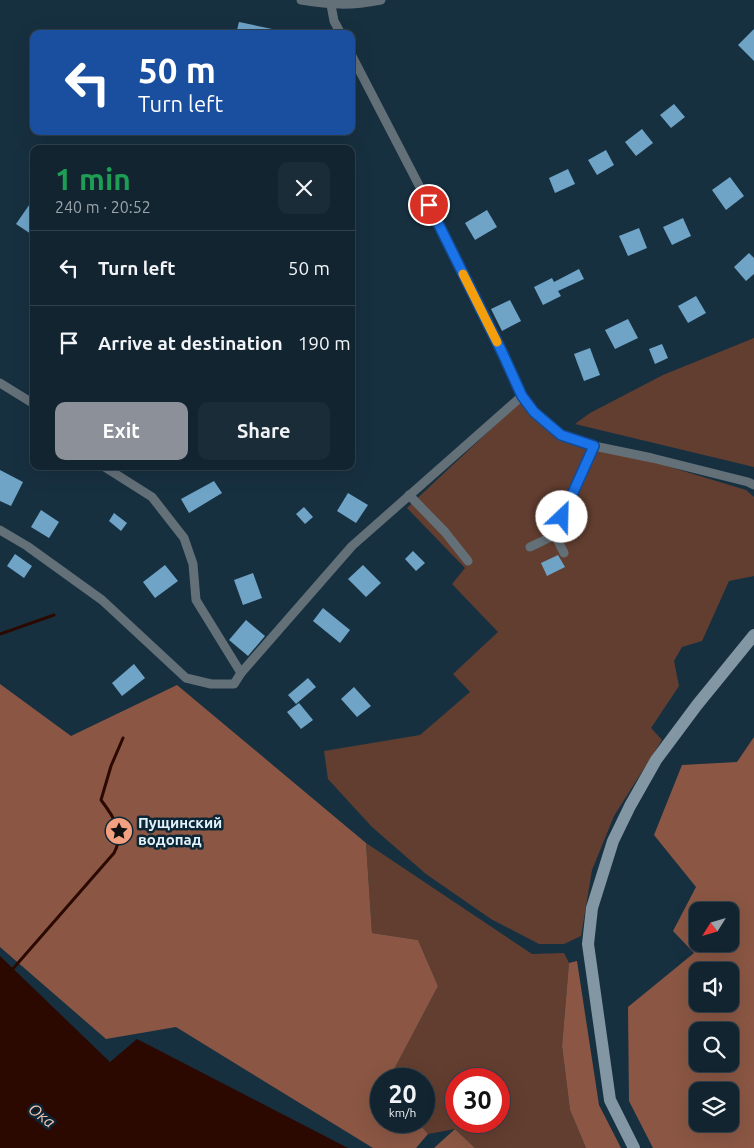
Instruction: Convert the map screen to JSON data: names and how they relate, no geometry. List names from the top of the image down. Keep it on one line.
{"water":["Ока"],"places":{"place":["Пущинский водопад"]},"north":"bottom left","page":{"turn":["50 m","Turn left"],"heading":["1 min","240 m · 20:52"],"list":[{"name":"Turn left","value":"50 m"},{"name":"Arrive at destination","value":"190 m"}],"buttons":["Exit","Share"],"speed":"20 km/h","limit":"30"}}
